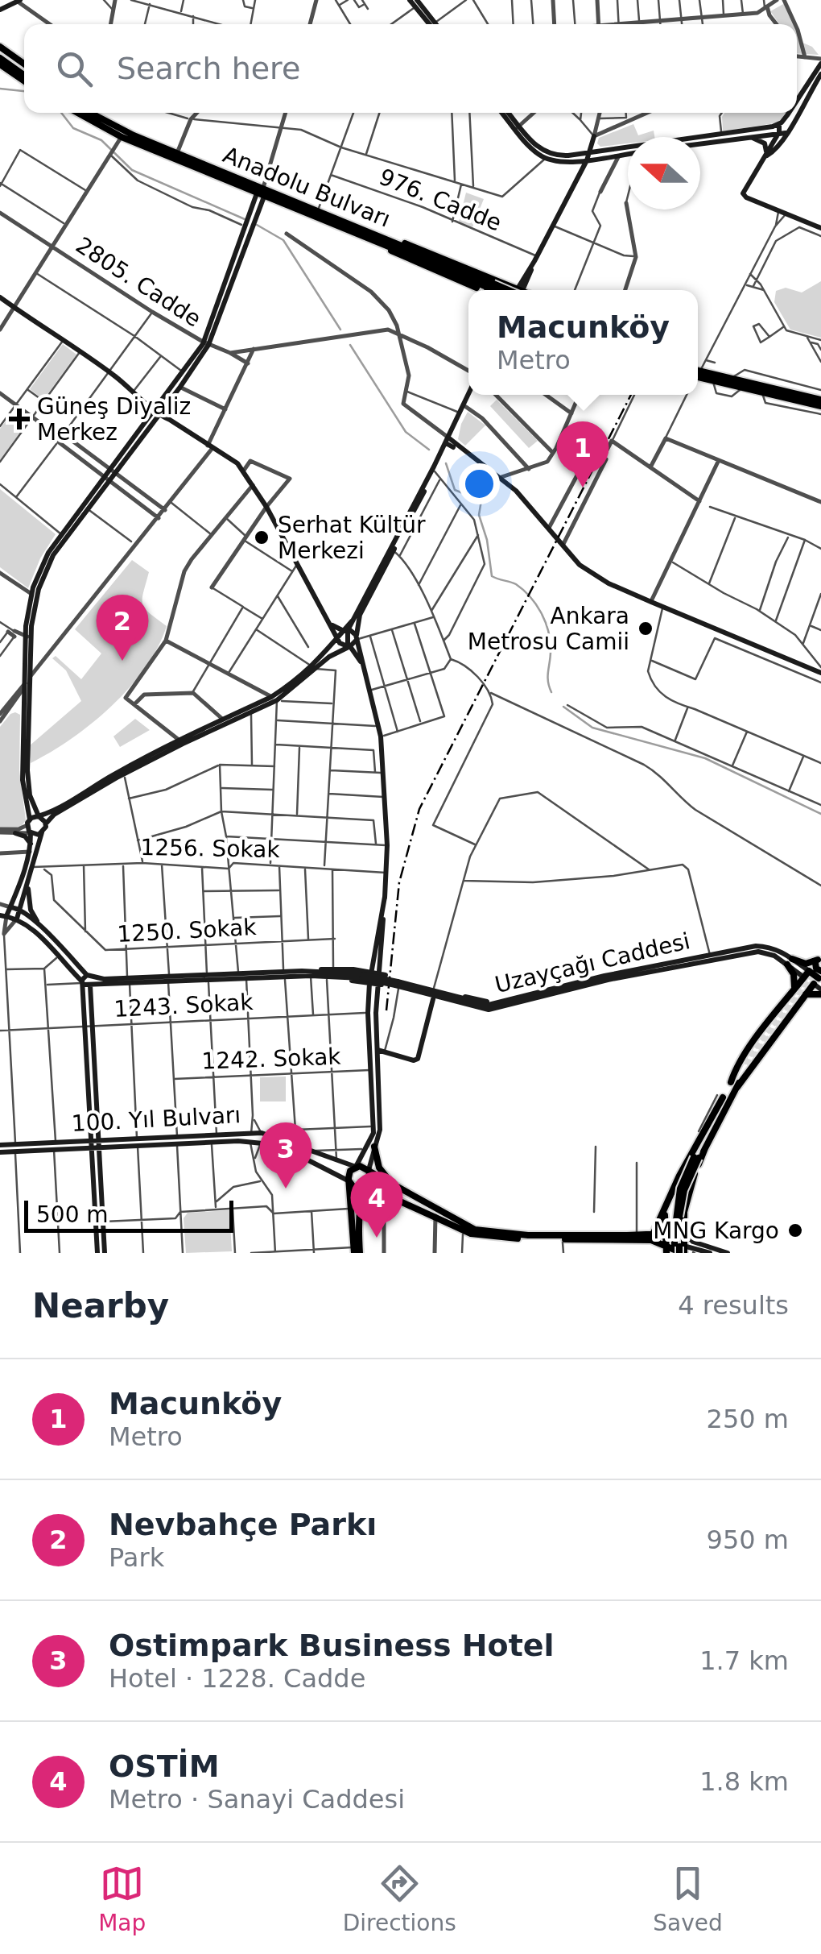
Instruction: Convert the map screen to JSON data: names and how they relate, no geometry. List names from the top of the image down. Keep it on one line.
{"streets":{"main road":["Anadolu Bulvarı","Uzayçağı Caddesi","100. Yıl Bulvarı"],"street":["976. Cadde","2805. Cadde","1256. Sokak","1250. Sokak","1243. Sokak","1242. Sokak"]},"crossings":[["1256. Sokak","1250. Sokak"]],"places":{"health":["Güneş Diyaliz Merkez"],"other":["Serhat Kültür Merkezi","Ankara Metrosu Camii","MNG Kargo"]},"scale_bar":"500 m","north":"left","page":{"search":"Search here","popup":["Macunköy","Metro"],"pins":["1","2","3","4"],"scale":"500 m","heading":["Nearby","4 results"],"list":[{"mark":"1","name":"Macunköy","note":"Metro","value":"250 m"},{"mark":"2","name":"Nevbahçe Parkı","note":"Park","value":"950 m"},{"mark":"3","name":"Ostimpark Business Hotel","note":"Hotel · 1228. Cadde","value":"1.7 km"},{"mark":"4","name":"OSTİM","note":"Metro · Sanayi Caddesi","value":"1.8 km"}],"nav":["Map","Directions","Saved"]}}
